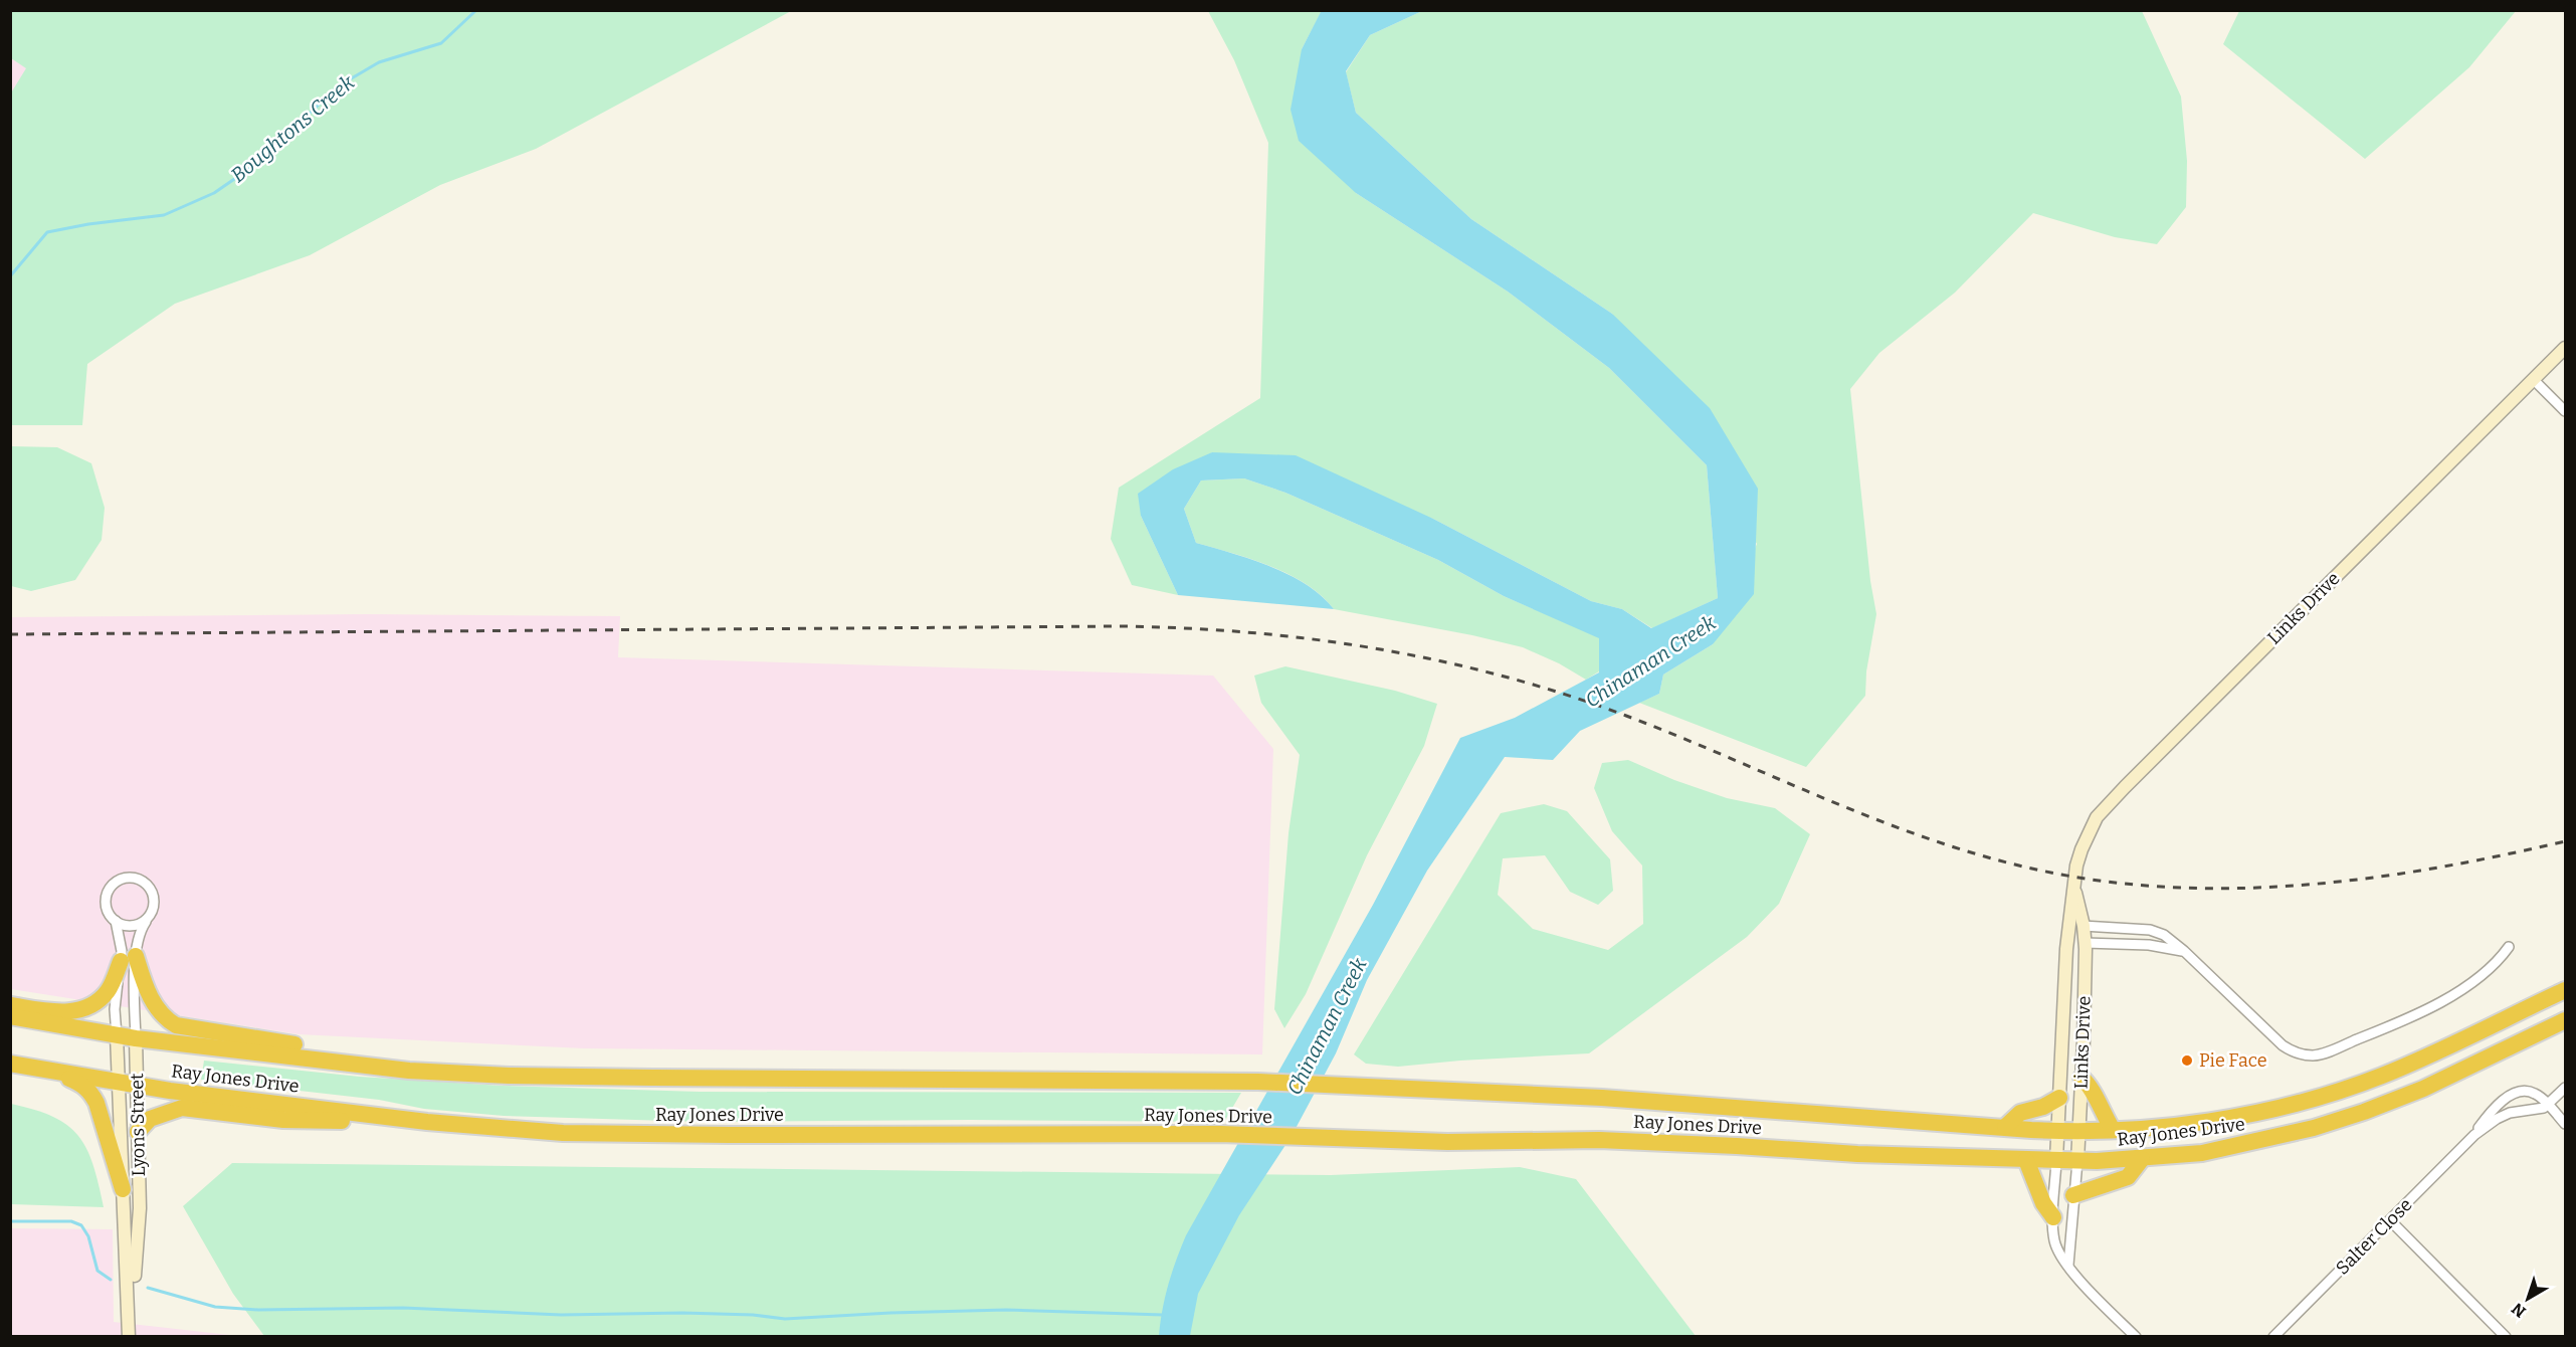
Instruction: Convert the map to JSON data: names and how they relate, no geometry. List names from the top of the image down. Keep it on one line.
{"streets":{"highway":["Ray Jones Drive"],"street":["Links Drive","Lyons Street","Salter Close"]},"crossings":[["Links Drive","Ray Jones Drive"],["Ray Jones Drive","Lyons Street"]],"water":["Boughtons Creek","Chinaman Creek"],"places":["Pie Face"],"north":"bottom left"}
